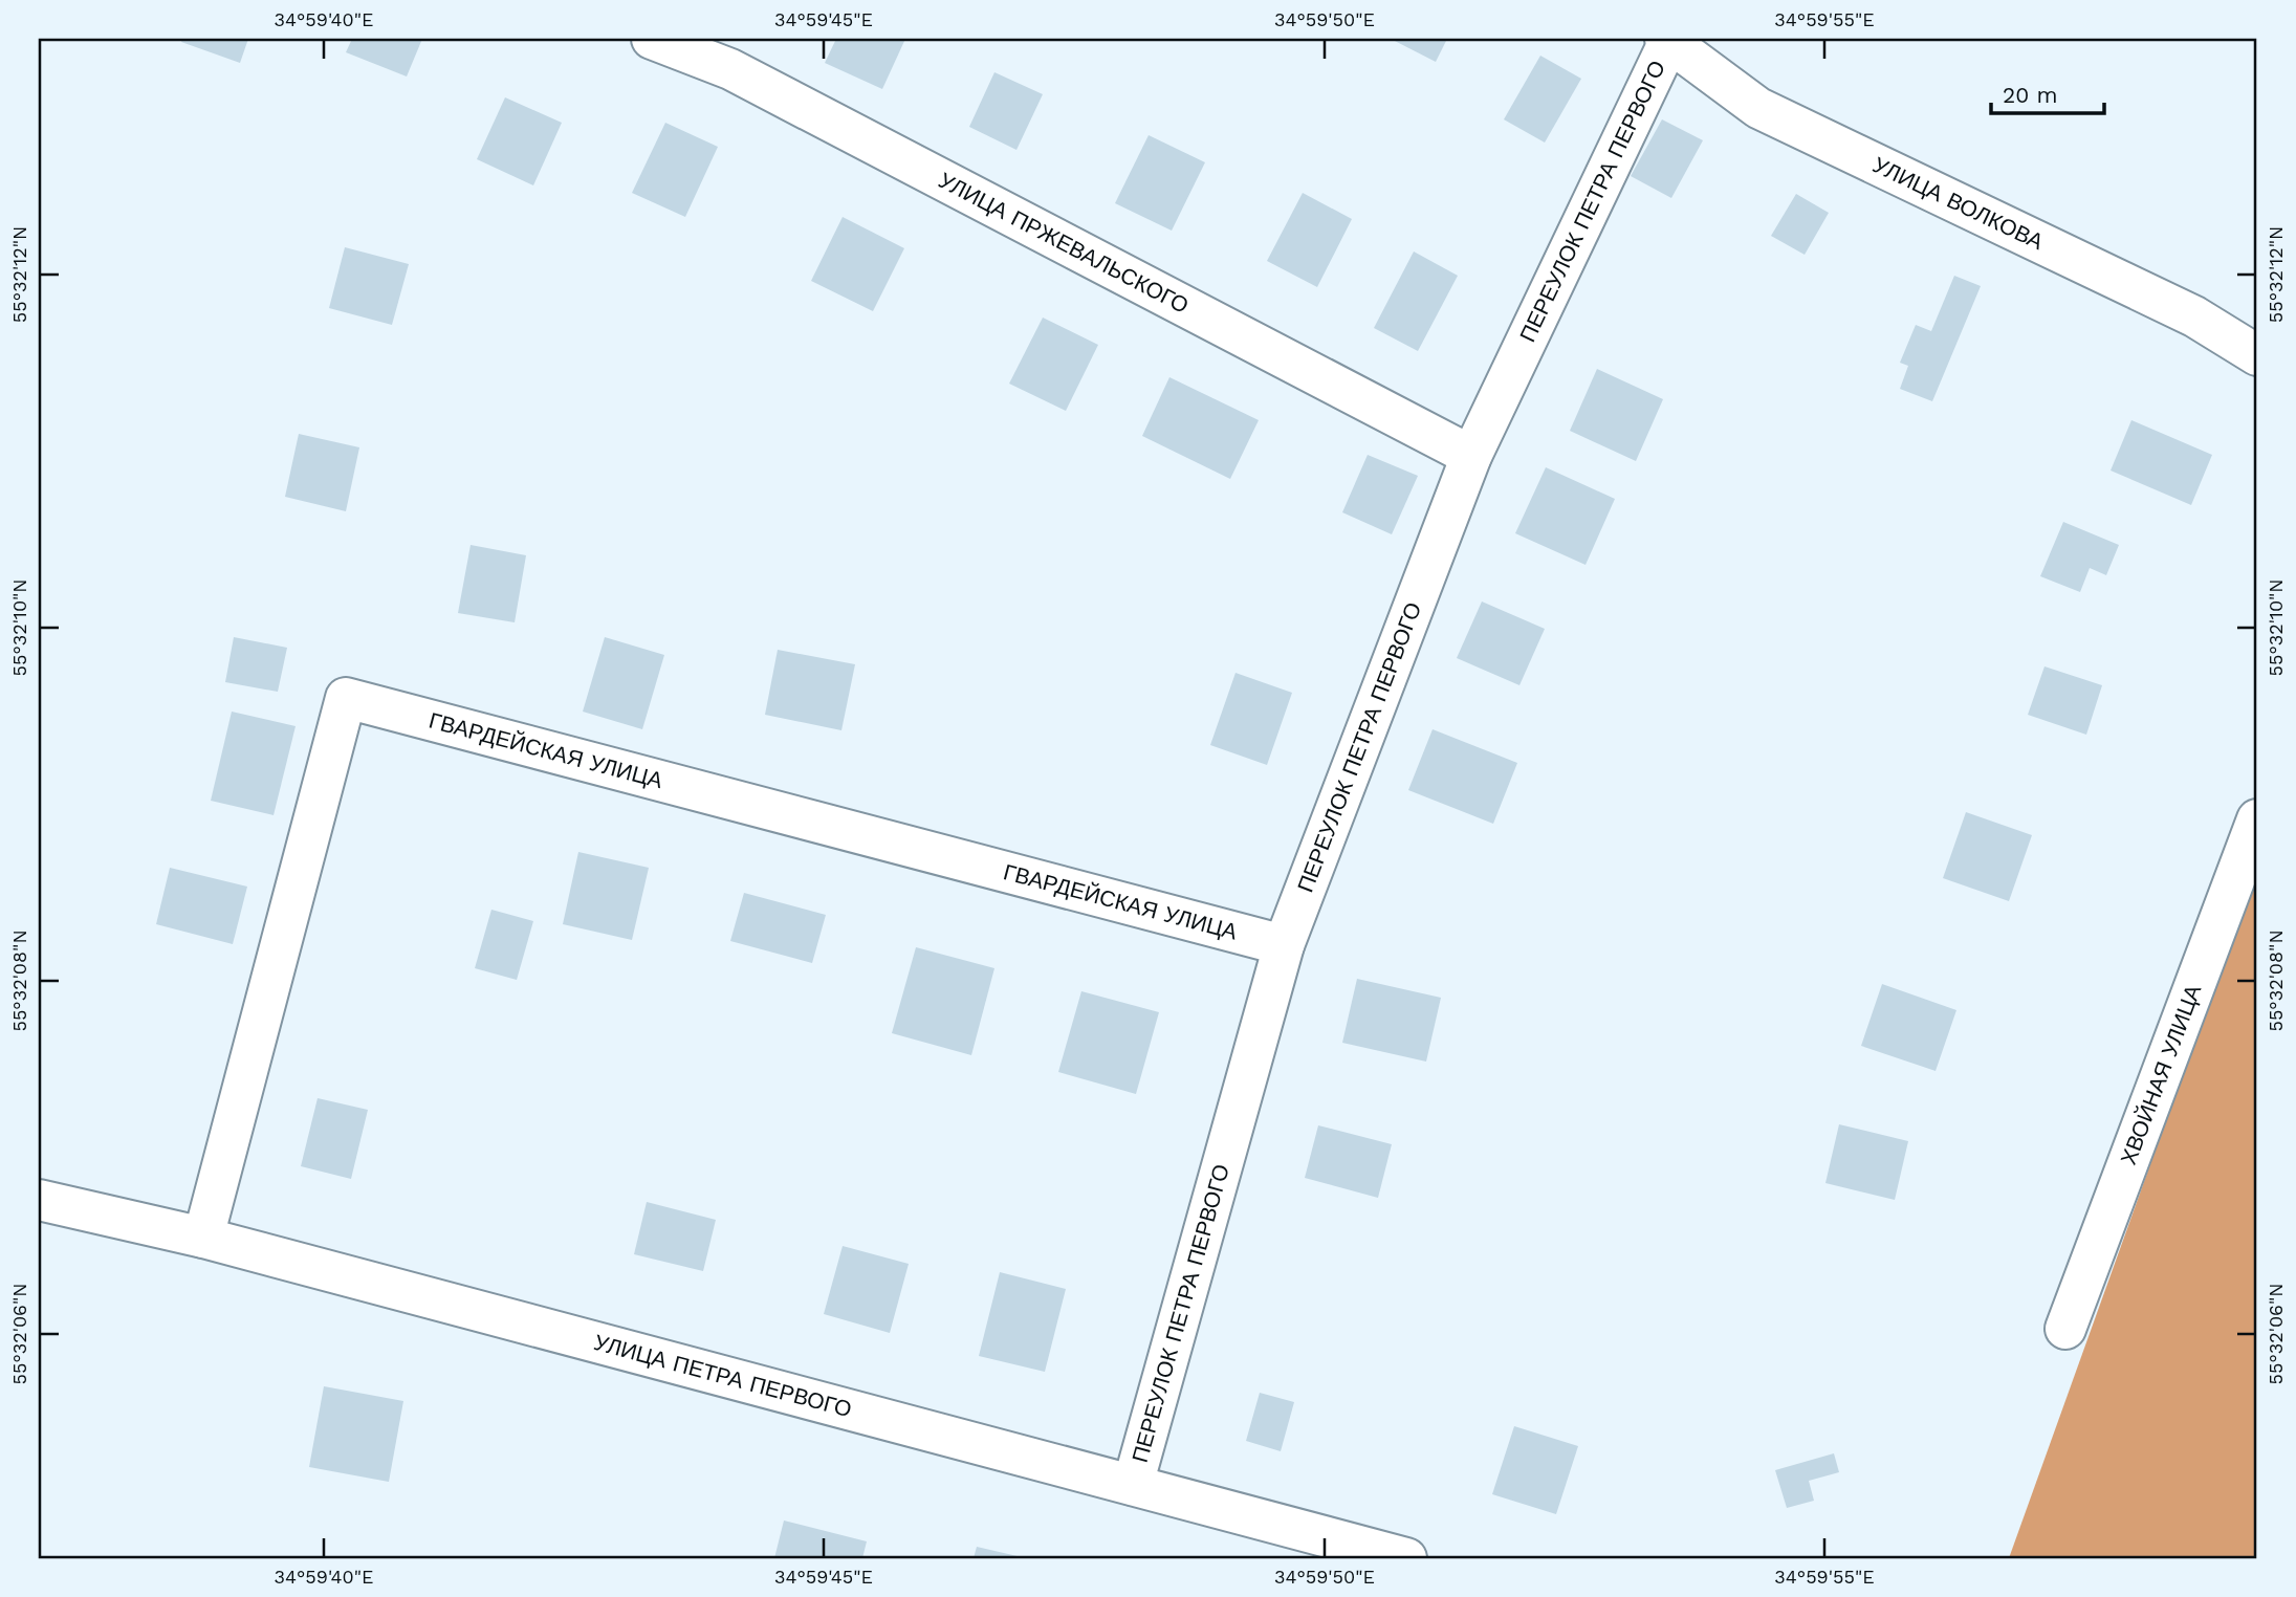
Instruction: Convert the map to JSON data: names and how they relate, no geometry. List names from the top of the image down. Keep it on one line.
{"streets":{"street":["ПЕРЕУЛОК ПЕТРА ПЕРВОГО","УЛИЦА ВОЛКОВА","УЛИЦА ПРЖЕВАЛЬСКОГО","ГВАРДЕЙСКАЯ УЛИЦА","ХВОЙНАЯ УЛИЦА","УЛИЦА ПЕТРА ПЕРВОГО"]},"crossings":[["ПЕРЕУЛОК ПЕТРА ПЕРВОГО","УЛИЦА ВОЛКОВА"],["ПЕРЕУЛОК ПЕТРА ПЕРВОГО","УЛИЦА ПРЖЕВАЛЬСКОГО"],["ПЕРЕУЛОК ПЕТРА ПЕРВОГО","ГВАРДЕЙСКАЯ УЛИЦА"],["ПЕРЕУЛОК ПЕТРА ПЕРВОГО","УЛИЦА ПЕТРА ПЕРВОГО"],["ГВАРДЕЙСКАЯ УЛИЦА","УЛИЦА ПЕТРА ПЕРВОГО"]],"scale_bar":"20 m","coordinates":["34°59'40\"E","34°59'45\"E","34°59'50\"E","34°59'55\"E","55°32'12\"N","55°32'10\"N","55°32'08\"N","55°32'06\"N"]}
